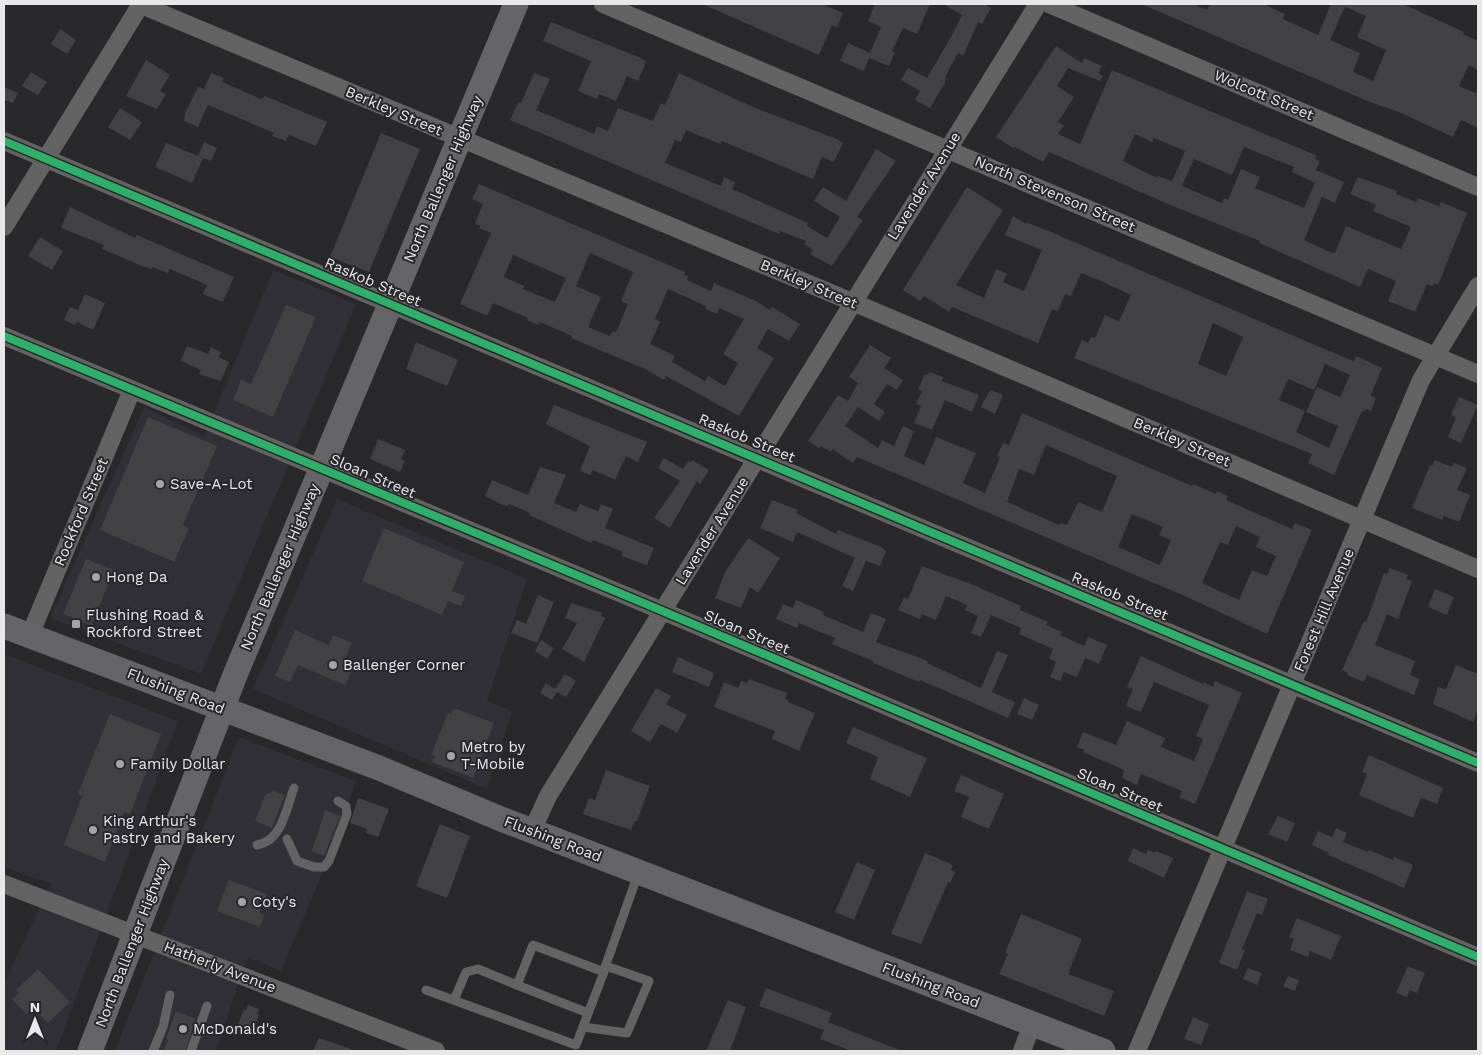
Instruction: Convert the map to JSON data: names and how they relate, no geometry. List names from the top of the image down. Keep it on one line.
{"streets":{"main road":["North Ballenger Highway","Flushing Road"],"street":["Wolcott Street","Berkley Street","Lavender Avenue","North Stevenson Street","Raskob Street","Sloan Street","Rockford Street","Forest Hill Avenue","Hatherly Avenue"]},"crossings":[["Berkley Street","North Ballenger Highway"],["Berkley Street","Lavender Avenue"],["Berkley Street","Forest Hill Avenue"],["North Ballenger Highway","Raskob Street"],["North Ballenger Highway","Sloan Street"],["North Ballenger Highway","Flushing Road"],["North Ballenger Highway","Hatherly Avenue"],["Lavender Avenue","North Stevenson Street"],["Lavender Avenue","Raskob Street"],["Lavender Avenue","Sloan Street"],["Lavender Avenue","Flushing Road"],["North Stevenson Street","Forest Hill Avenue"],["Raskob Street","Forest Hill Avenue"],["Sloan Street","Rockford Street"],["Sloan Street","Forest Hill Avenue"],["Rockford Street","Flushing Road"]],"places":{"other":["Save-A-Lot","Hong Da","Ballenger Corner","Metro by T-Mobile","Family Dollar","King Arthur's Pastry and Bakery","Coty's","McDonald's"],"transit":["Flushing Road & Rockford Street"]},"north":"top"}
